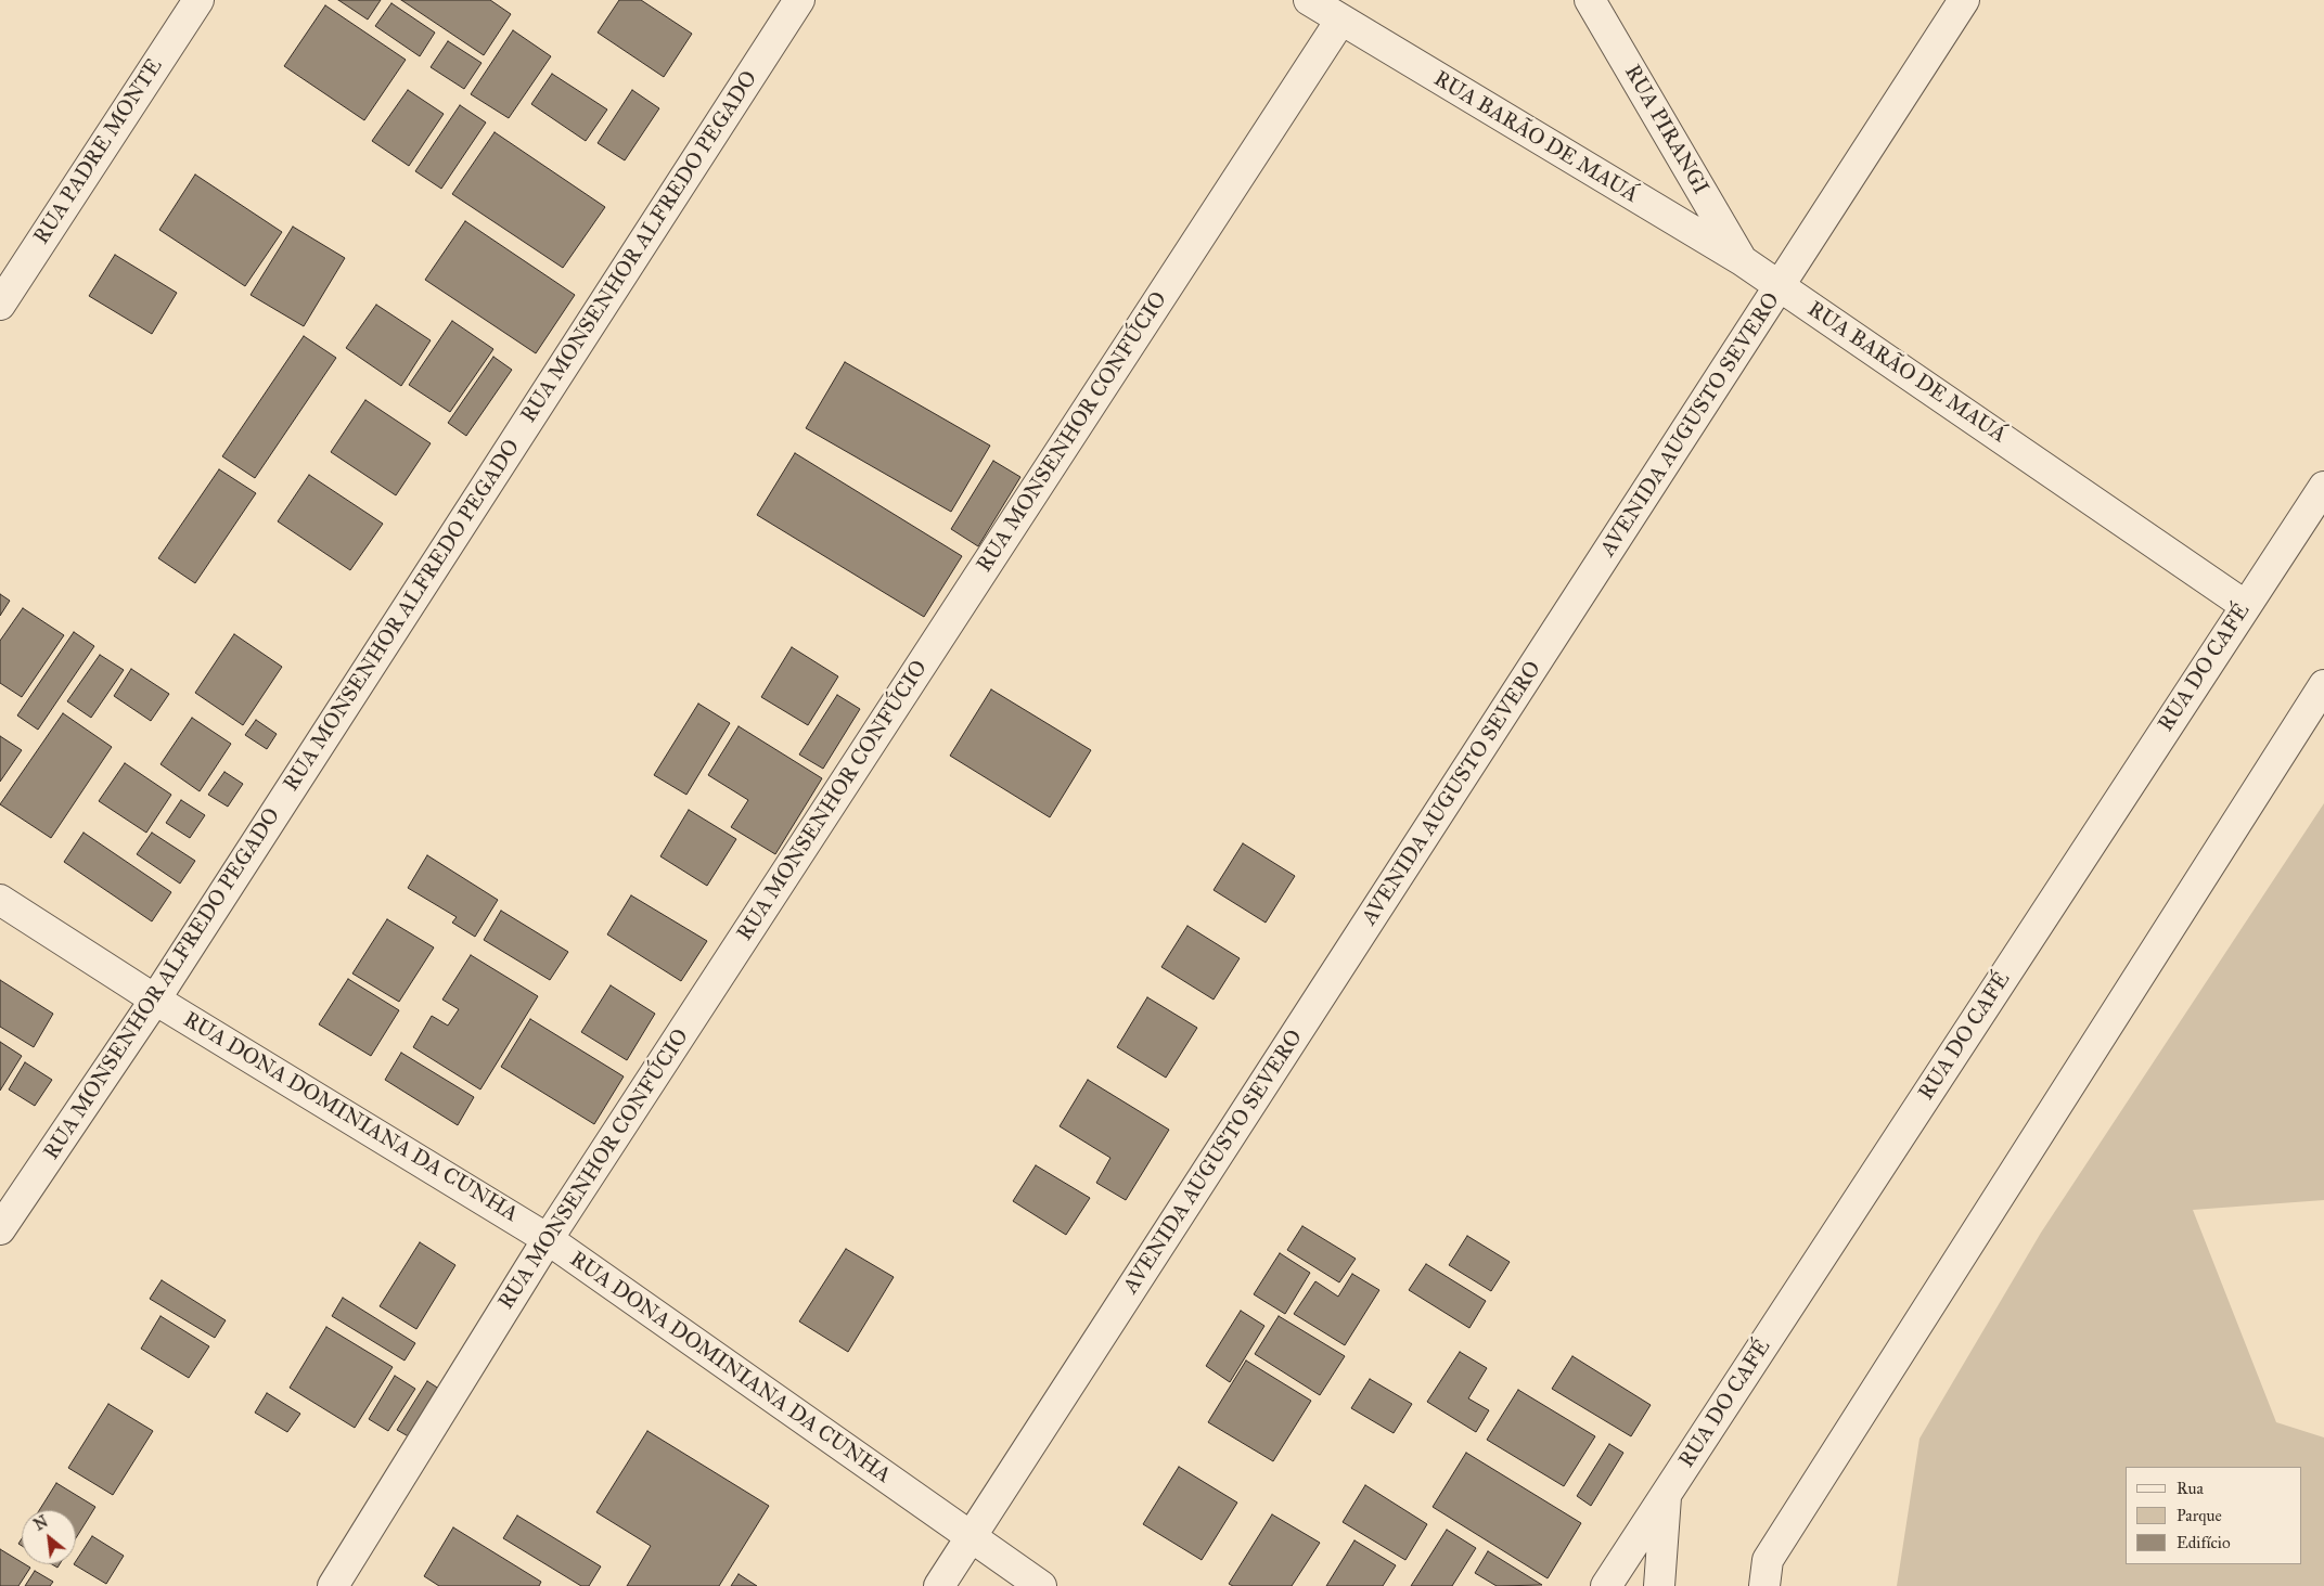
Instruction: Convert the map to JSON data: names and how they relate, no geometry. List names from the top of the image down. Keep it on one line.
{"streets":{"street":["RUA PIRANGI","RUA BARÃO DE MAUÁ","RUA PADRE MONTE","RUA MONSENHOR ALFREDO PEGADO","AVENIDA AUGUSTO SEVERO","RUA MONSENHOR CONFÚCIO","RUA DO CAFÉ","RUA DONA DOMINIANA DA CUNHA"]},"crossings":[["RUA PIRANGI","RUA BARÃO DE MAUÁ"],["RUA BARÃO DE MAUÁ","AVENIDA AUGUSTO SEVERO"],["RUA BARÃO DE MAUÁ","RUA MONSENHOR CONFÚCIO"],["RUA BARÃO DE MAUÁ","RUA DO CAFÉ"],["RUA MONSENHOR ALFREDO PEGADO","RUA DONA DOMINIANA DA CUNHA"],["AVENIDA AUGUSTO SEVERO","RUA DONA DOMINIANA DA CUNHA"],["RUA MONSENHOR CONFÚCIO","RUA DONA DOMINIANA DA CUNHA"]],"legend":["Rua","Parque","Edifício"],"north":"top left"}
